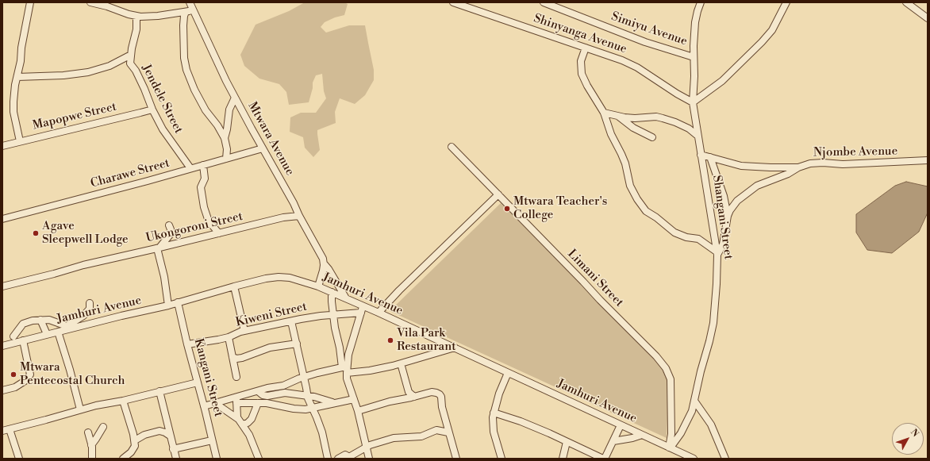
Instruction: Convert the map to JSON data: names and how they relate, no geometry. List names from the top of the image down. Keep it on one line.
{"streets":{"street":["Simiyu Avenue","Shinyanga Avenue","Jendele Street","Mapopwe Street","Mtwara Avenue","Njombe Avenue","Charawe Street","Shangani Street","Ukongoroni Street","Limani Street","Jamhuri Avenue","Kiweni Street","Kangani Street"]},"crossings":[["Simiyu Avenue","Shangani Street"],["Shinyanga Avenue","Shangani Street"],["Jendele Street","Mapopwe Street"],["Jendele Street","Charawe Street"],["Mtwara Avenue","Charawe Street"],["Mtwara Avenue","Ukongoroni Street"],["Mtwara Avenue","Jamhuri Avenue"],["Njombe Avenue","Shangani Street"],["Shangani Street","Limani Street"],["Shangani Street","Jamhuri Avenue"],["Limani Street","Jamhuri Avenue"],["Jamhuri Avenue","Kangani Street"],["Kiweni Street","Kangani Street"]],"places":["Mtwara Teacher's College","Agave Sleepwell Lodge","Vila Park Restaurant","Mtwara Pentecostal Church"],"north":"top right"}
